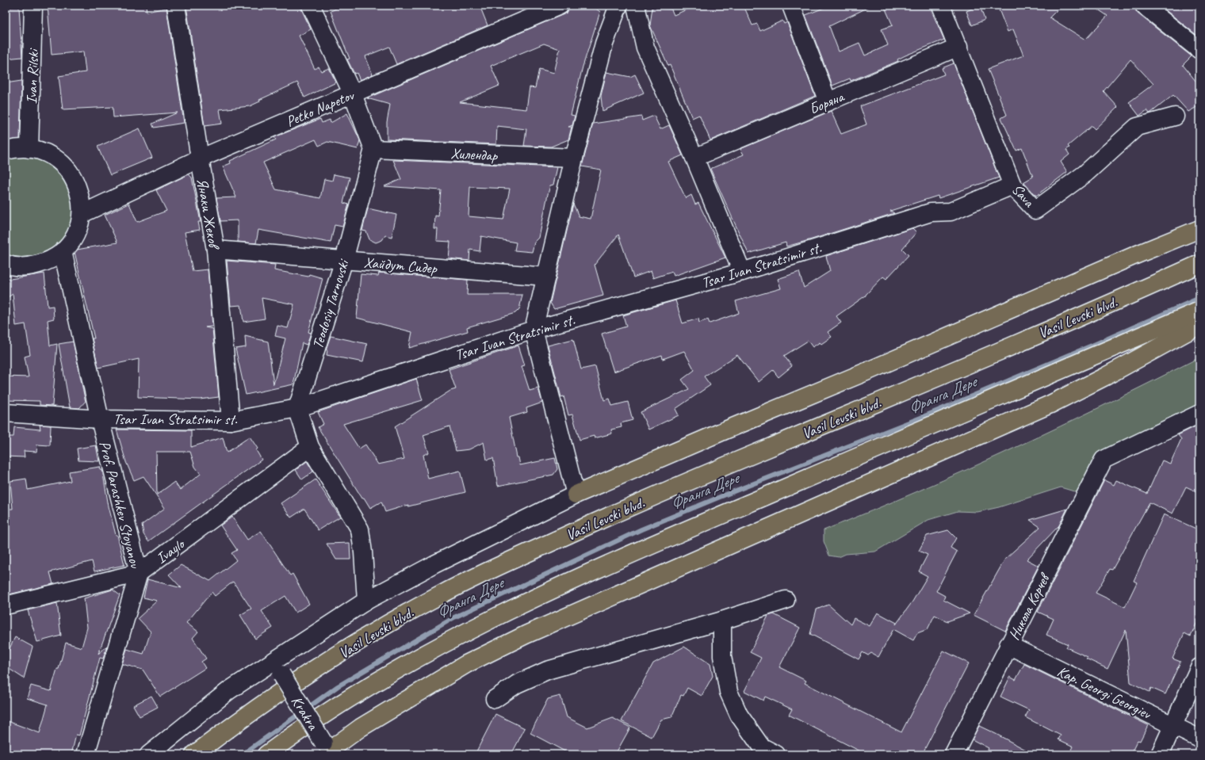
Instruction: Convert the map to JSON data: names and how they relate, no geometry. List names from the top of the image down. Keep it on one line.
{"streets":{"highway":["Vasil Levski blvd."],"street":["Ivan Rilski","Боряна","Petko Napetov","Хилендар","Sava","Янаки Жеков","Хайдут Сидер","Tsar Ivan Stratsimir st.","Teodosiy Tarnovski","Prof. Parashkev Stoyanov","Ivaylo","Никола Корчев","Kap. Georgi Georgiev","Krakra"]},"crossings":[["Боряна","Sava"],["Petko Napetov","Янаки Жеков"],["Хилендар","Teodosiy Tarnovski"],["Sava","Tsar Ivan Stratsimir st."],["Янаки Жеков","Хайдут Сидер"],["Янаки Жеков","Tsar Ivan Stratsimir st."],["Хайдут Сидер","Teodosiy Tarnovski"],["Tsar Ivan Stratsimir st.","Teodosiy Tarnovski"],["Tsar Ivan Stratsimir st.","Prof. Parashkev Stoyanov"],["Prof. Parashkev Stoyanov","Ivaylo"],["Никола Корчев","Kap. Georgi Georgiev"]],"water":["Франга Дере"]}
